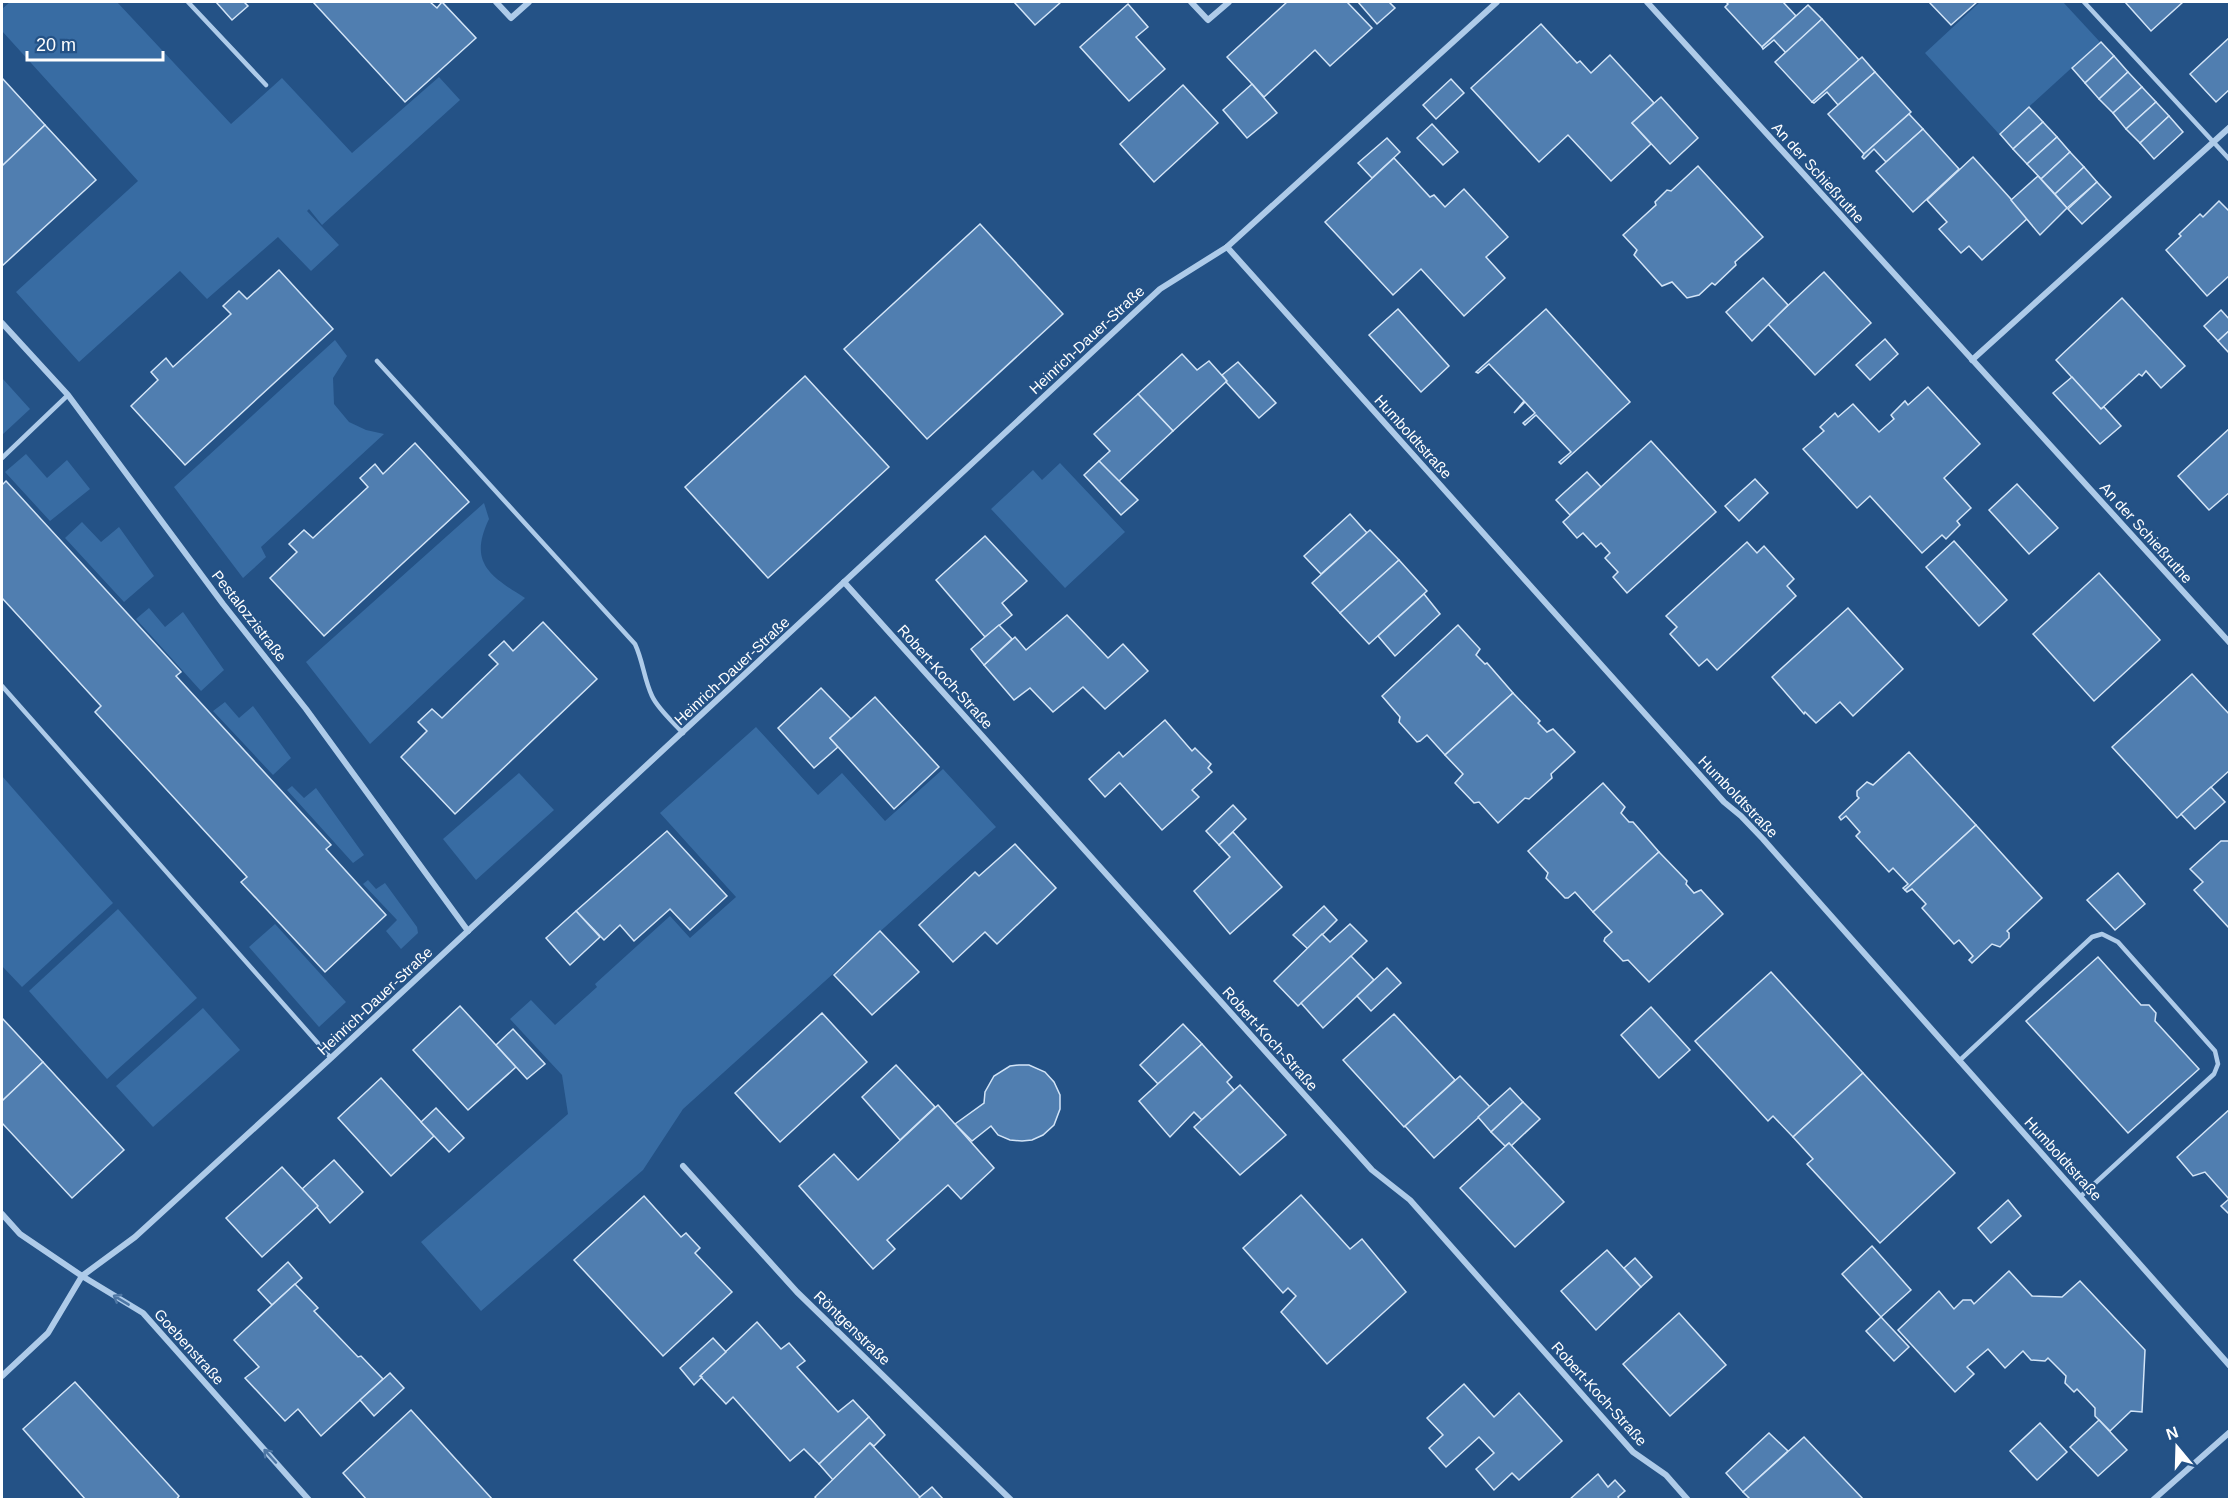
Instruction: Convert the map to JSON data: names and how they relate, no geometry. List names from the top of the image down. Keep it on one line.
{"streets":{"street":["An der Schießruthe","Heinrich-Dauer-Straße","Humboldtstraße","Pestalozzistraße","Robert-Koch-Straße","Röntgenstraße","Goebenstraße"]},"crossings":[["Heinrich-Dauer-Straße","Humboldtstraße"],["Heinrich-Dauer-Straße","Pestalozzistraße"],["Heinrich-Dauer-Straße","Robert-Koch-Straße"],["Heinrich-Dauer-Straße","Goebenstraße"]],"one_way":["Goebenstraße"],"scale_bar":"20 m","north":"top"}
